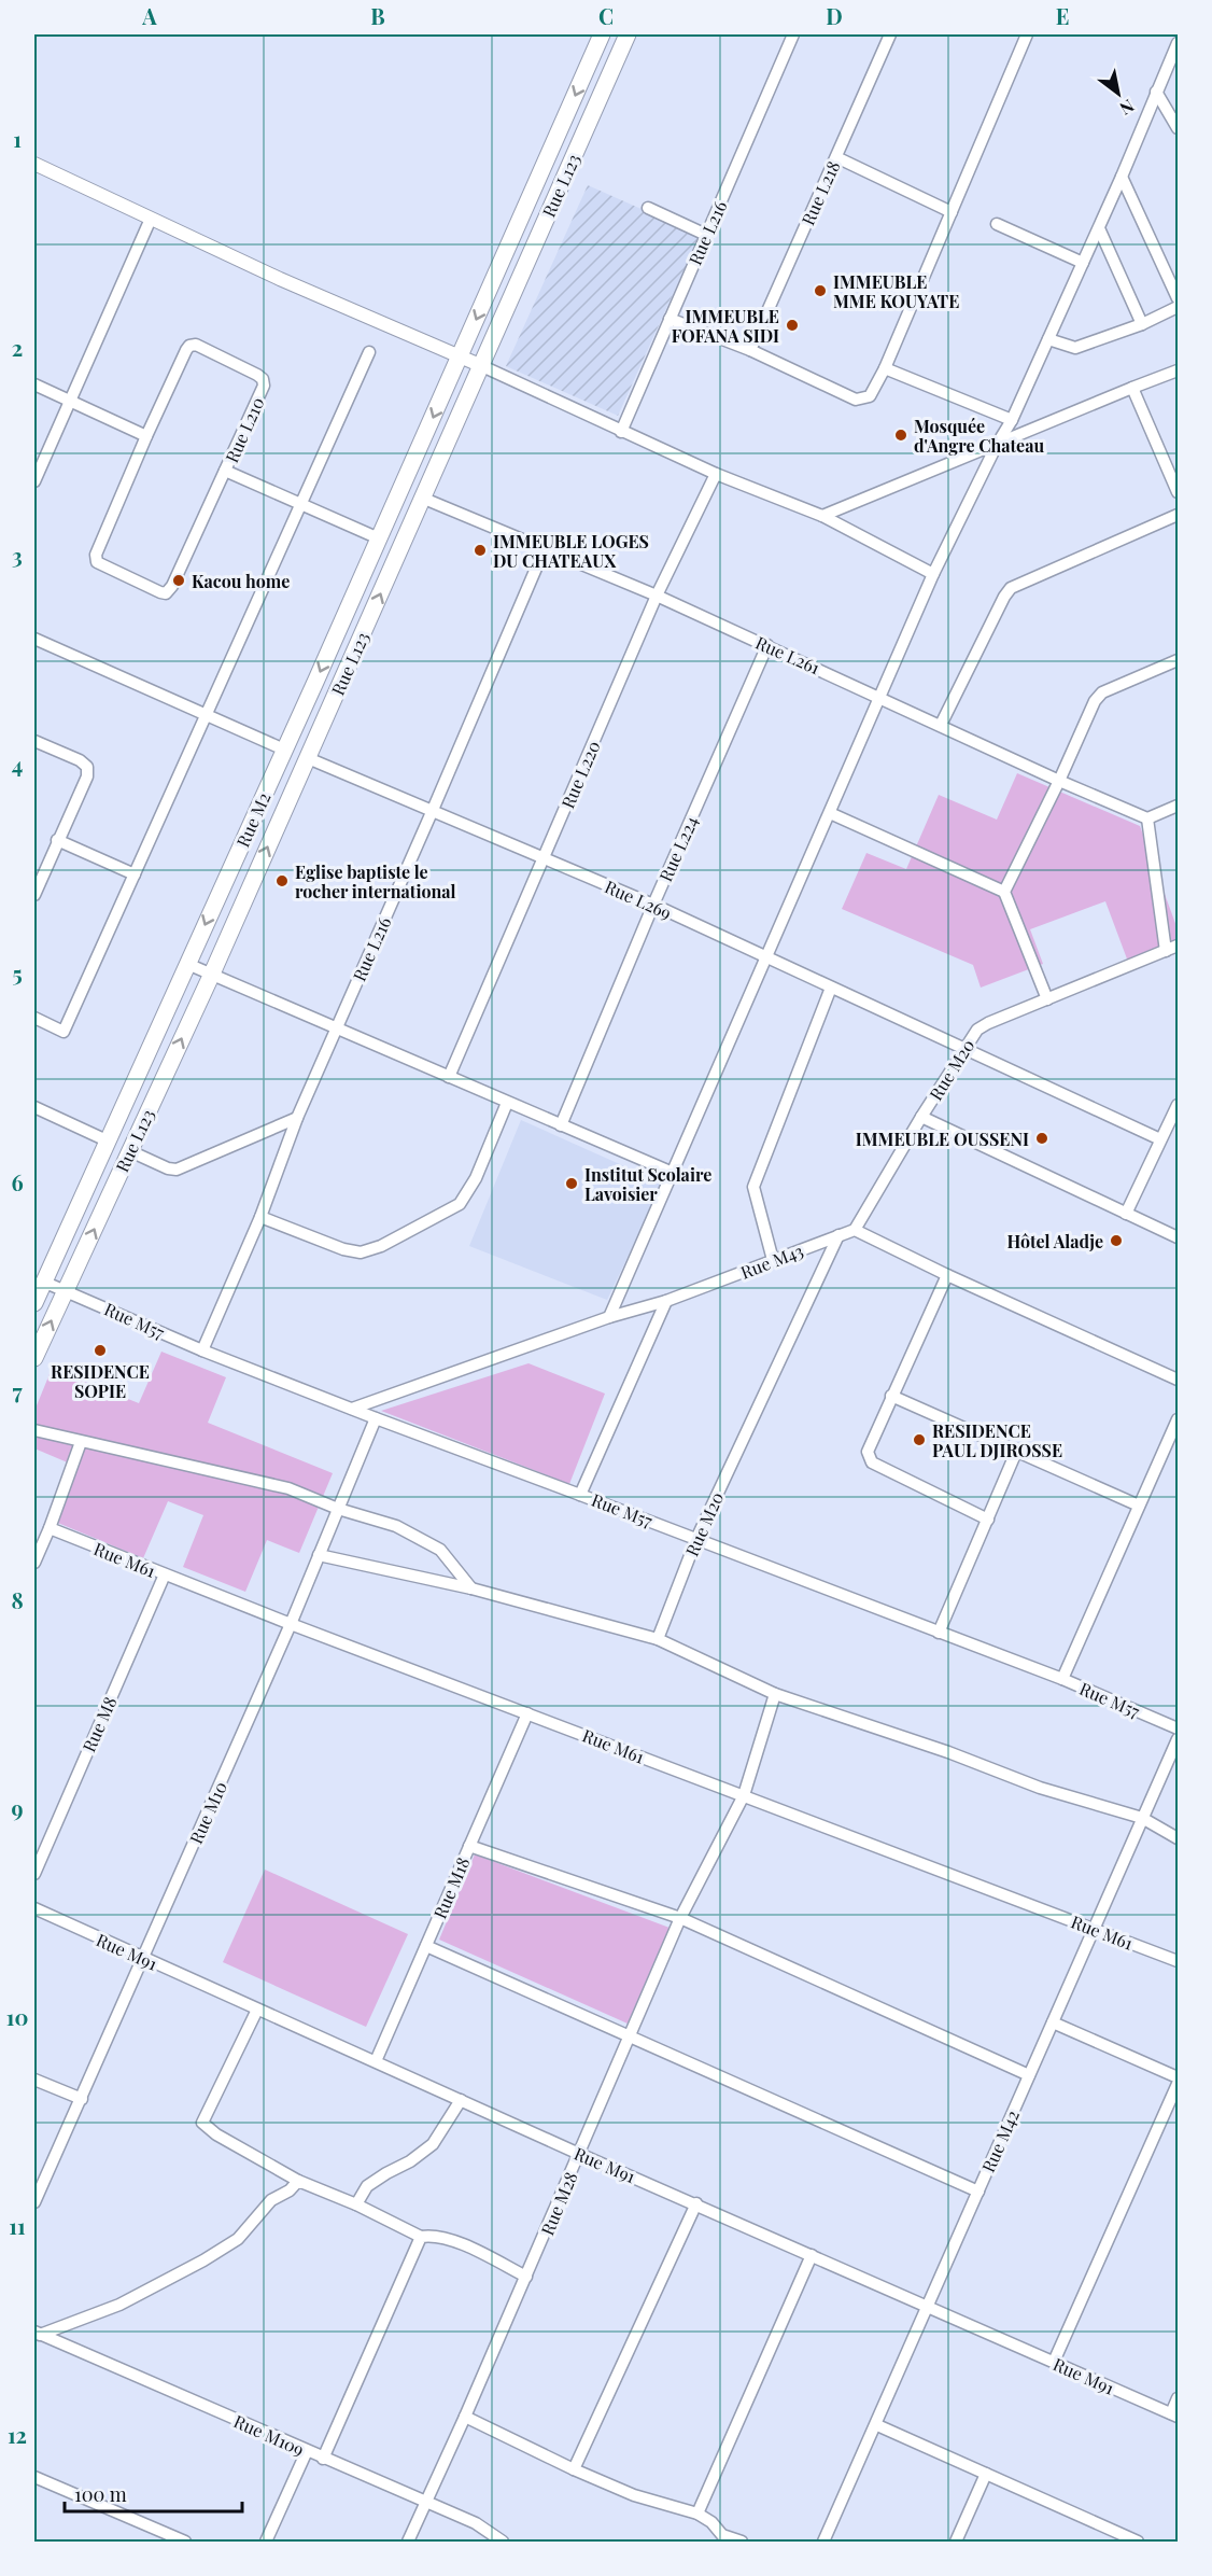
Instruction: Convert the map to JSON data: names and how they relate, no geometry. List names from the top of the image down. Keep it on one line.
{"streets":{"main road":["Rue L123","Rue M2"],"street":["Rue L218","Rue L216","Rue L210","Rue L261","Rue L220","Rue L224","Rue L269","Rue M20","Rue M43","Rue M57","Rue M61","Rue M8","Rue M10","Rue M18","Rue M91","Rue M42","Rue M28","Rue M109"]},"crossings":[["Rue L123","Rue L261"],["Rue L123","Rue M2"],["Rue L123","Rue L269"],["Rue L123","Rue M57"],["Rue L216","Rue L261"],["Rue L216","Rue L269"],["Rue L216","Rue M57"],["Rue L261","Rue L220"],["Rue L261","Rue L224"],["Rue L220","Rue L269"],["Rue M2","Rue M57"],["Rue L224","Rue L269"],["Rue L269","Rue M20"],["Rue M20","Rue M43"],["Rue M20","Rue M57"],["Rue M43","Rue M57"],["Rue M57","Rue M10"],["Rue M61","Rue M8"],["Rue M61","Rue M10"],["Rue M61","Rue M18"],["Rue M61","Rue M42"],["Rue M61","Rue M28"],["Rue M10","Rue M91"],["Rue M18","Rue M91"],["Rue M91","Rue M42"],["Rue M91","Rue M28"],["Rue M28","Rue M109"]],"one_way":["Rue M2"],"places":["IMMEUBLE MME KOUYATE","IMMEUBLE FOFANA SIDI","Mosquée d'Angre Chateau","IMMEUBLE LOGES DU CHATEAUX","Kacou home","Eglise baptiste le rocher international","IMMEUBLE OUSSENI","Institut Scolaire Lavoisier","Hôtel Aladje","RESIDENCE SOPIE","RESIDENCE PAUL DJIROSSE"],"scale_bar":"100 m","north":"bottom right","grid":{"columns":["A","B","C","D","E"],"rows":["1","2","3","4","5","6","7","8","9","10","11","12"]}}
